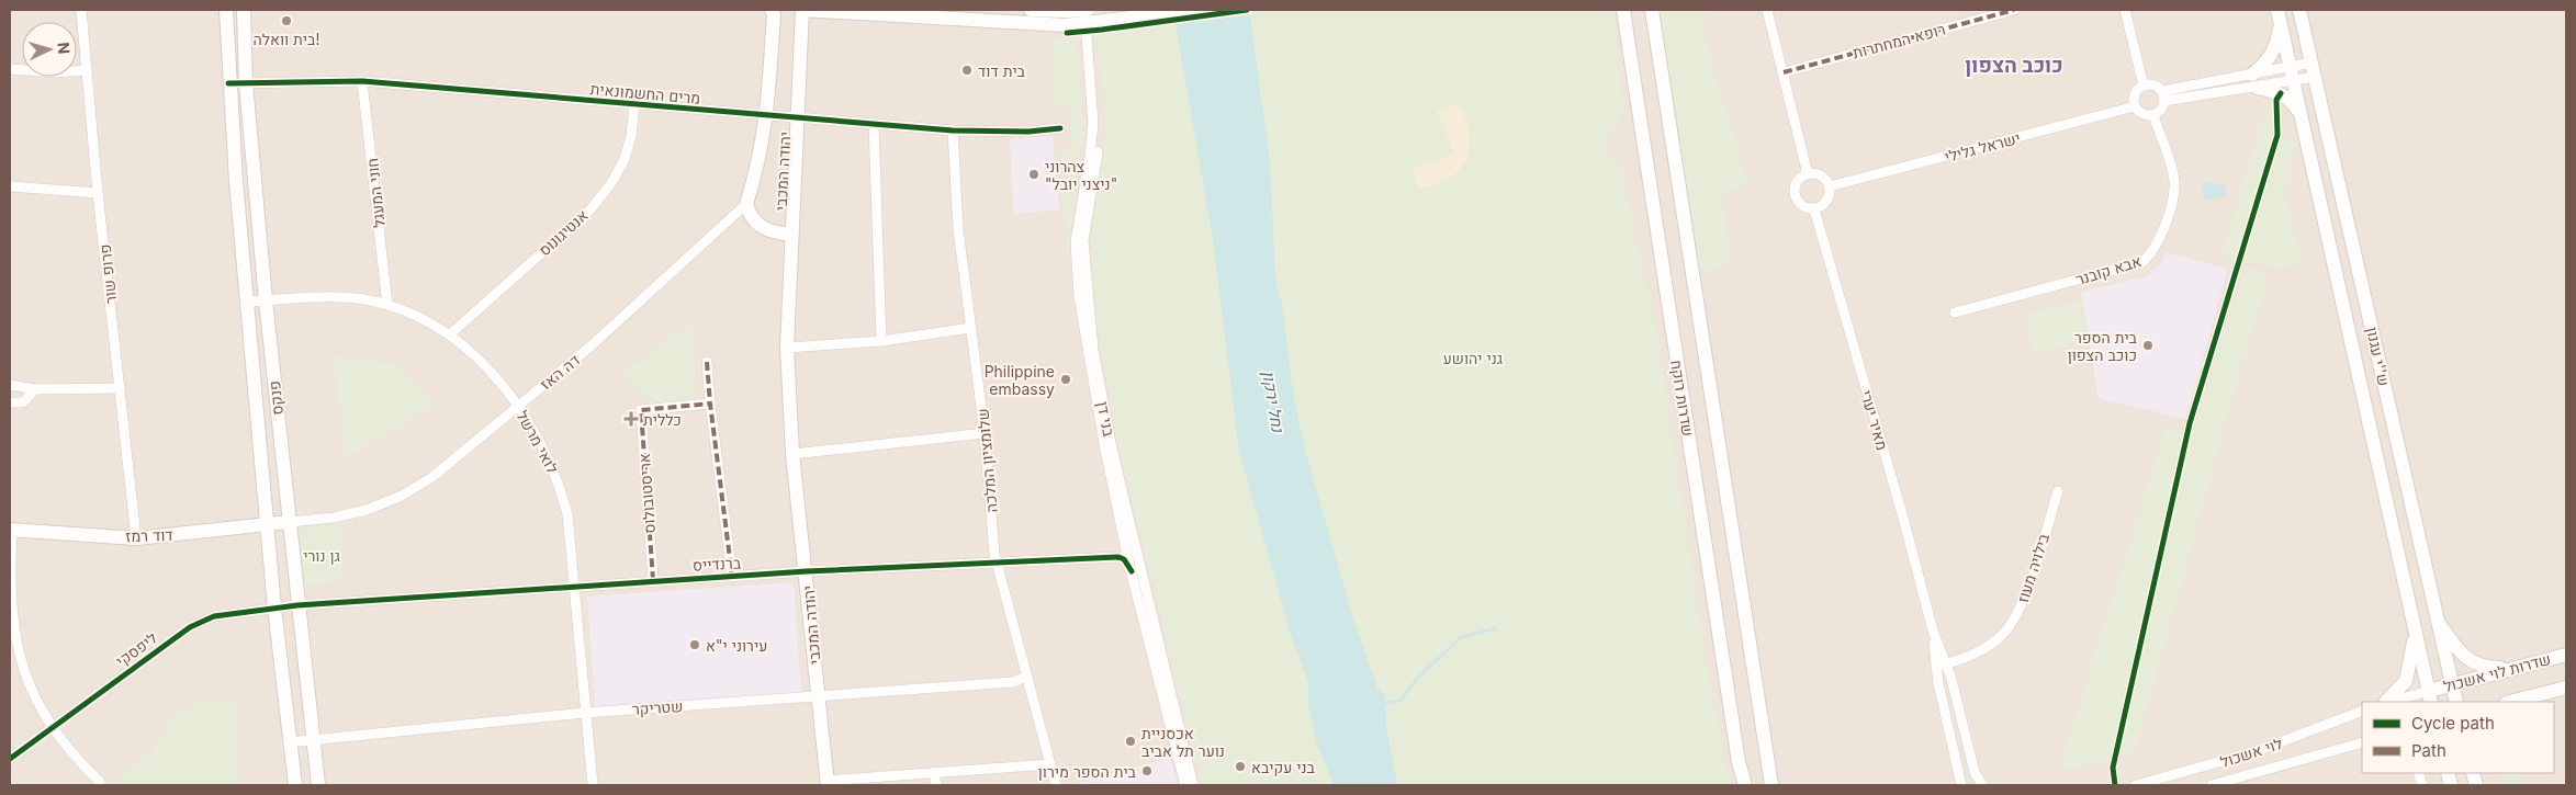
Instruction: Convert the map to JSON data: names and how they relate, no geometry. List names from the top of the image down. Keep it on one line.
{"streets":{"main road":["יהודה המכבי","ש''י עגנון","פנקס","שדרות רוקח","דוד רמז","שדרות לוי אשכול"],"street":["רופא המחתרות","מרים החשמונאית","ישראל גלילי","חוני המעגל","אנטיגונוס","אבא קובנר","פרופ שור","דה האז","בני דן","מאיר יערי","לואי מרשל","שלומציון המלכה","אריסטובולוס","ברנדייס","בילויה מעוז","ליפסקי","שטריקר","לוי אשכול"]},"crossings":[["מרים החשמונאית","יהודה המכבי"],["מרים החשמונאית","חוני המעגל"],["מרים החשמונאית","אנטיגונוס"],["מרים החשמונאית","פנקס"],["מרים החשמונאית","שלומציון המלכה"],["ישראל גלילי","אבא קובנר"],["ישראל גלילי","מאיר יערי"],["יהודה המכבי","דה האז"],["יהודה המכבי","ברנדייס"],["יהודה המכבי","שטריקר"],["חוני המעגל","לואי מרשל"],["אנטיגונוס","לואי מרשל"],["פרופ שור","דוד רמז"],["ש''י עגנון","שדרות לוי אשכול"],["דה האז","פנקס"],["דה האז","לואי מרשל"],["דה האז","דוד רמז"],["פנקס","לואי מרשל"],["פנקס","דוד רמז"],["פנקס","ברנדייס"],["פנקס","ליפסקי"],["פנקס","שטריקר"],["בני דן","ברנדייס"],["מאיר יערי","בילויה מעוז"],["לואי מרשל","ברנדייס"],["לואי מרשל","שטריקר"],["שלומציון המלכה","ברנדייס"],["שלומציון המלכה","שטריקר"],["אריסטובולוס","ברנדייס"],["ברנדייס","ליפסקי"]],"districts":["כוכב הצפון"],"water":["נחל ירקון"],"parks":["גני יהושע","גן נורי"],"places":{"other":["בית וואלה!","בית דוד","צהרוני \"ניצני יובל\"","בית הספר כוכב הצפון","Philippine embassy","עירוני י\"א","אכסניית נוער תל אביב","בני עקיבא","בית הספר מירון"],"health":["כללית"]},"legend":["Cycle path","Path"],"north":"right"}
